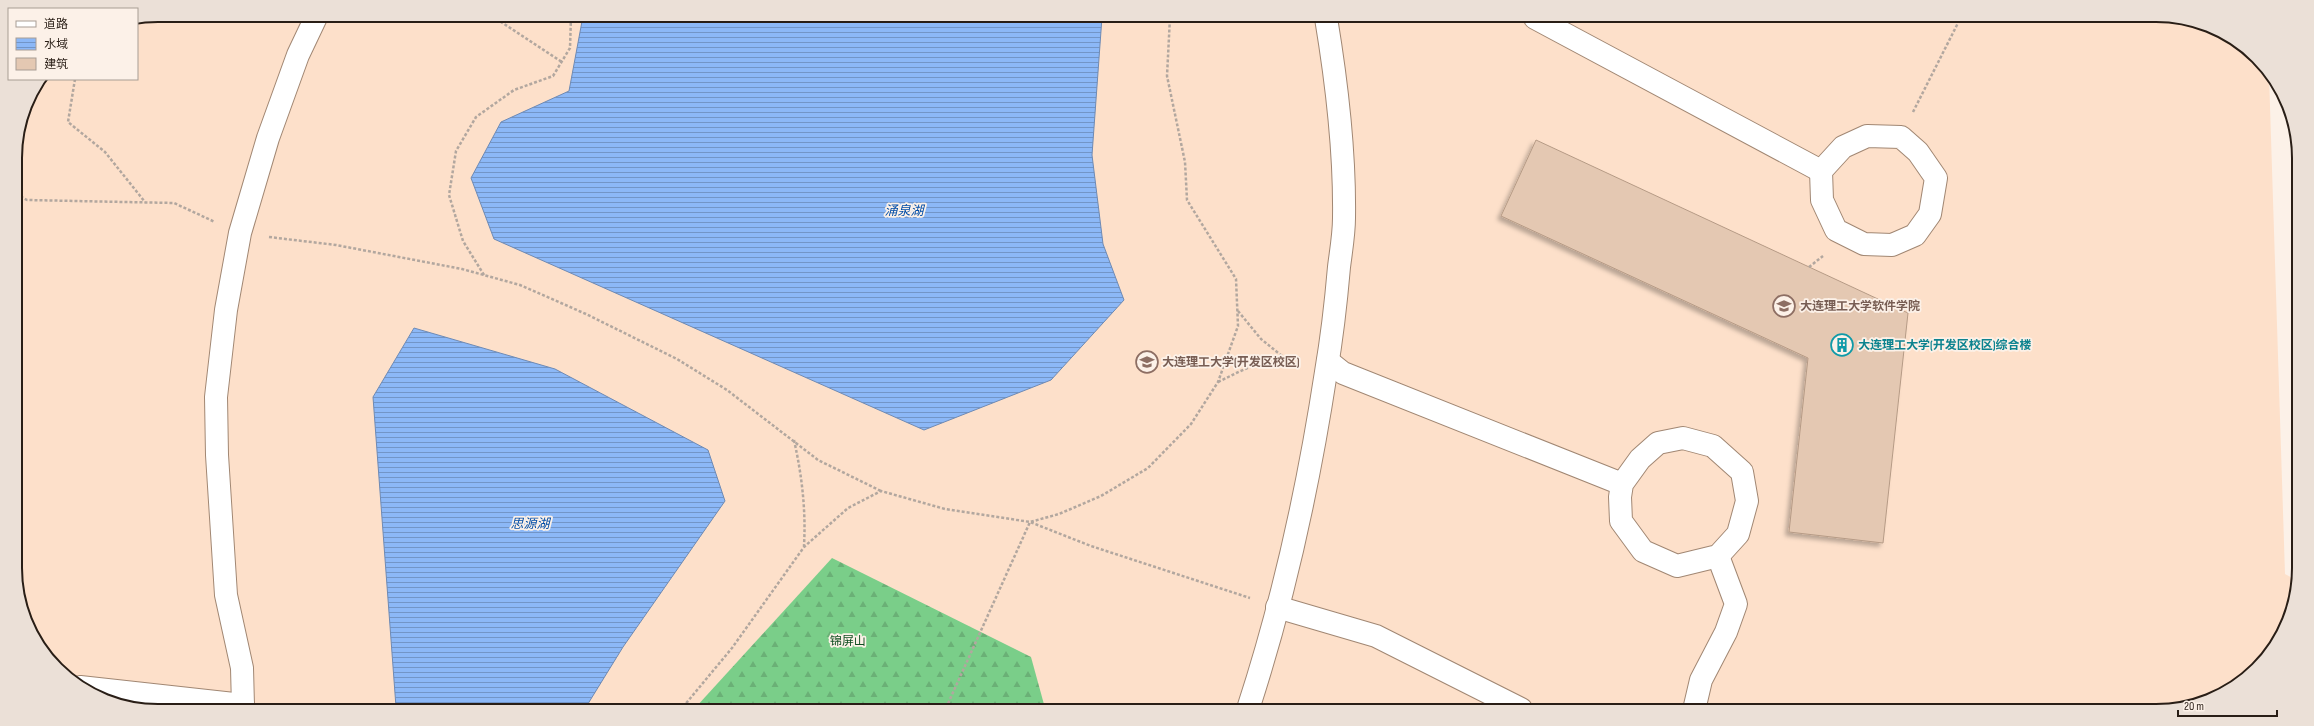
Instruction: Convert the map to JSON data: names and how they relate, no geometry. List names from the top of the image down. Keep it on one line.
{"water":["涌泉湖","思源湖"],"parks":["锦屏山"],"places":{"school or university":["大连理工大学软件学院","大连理工大学(开发区校区)"],"building":["大连理工大学(开发区校区)综合楼"]},"legend":["道路","水域","建筑"],"scale_bar":"20 m"}
